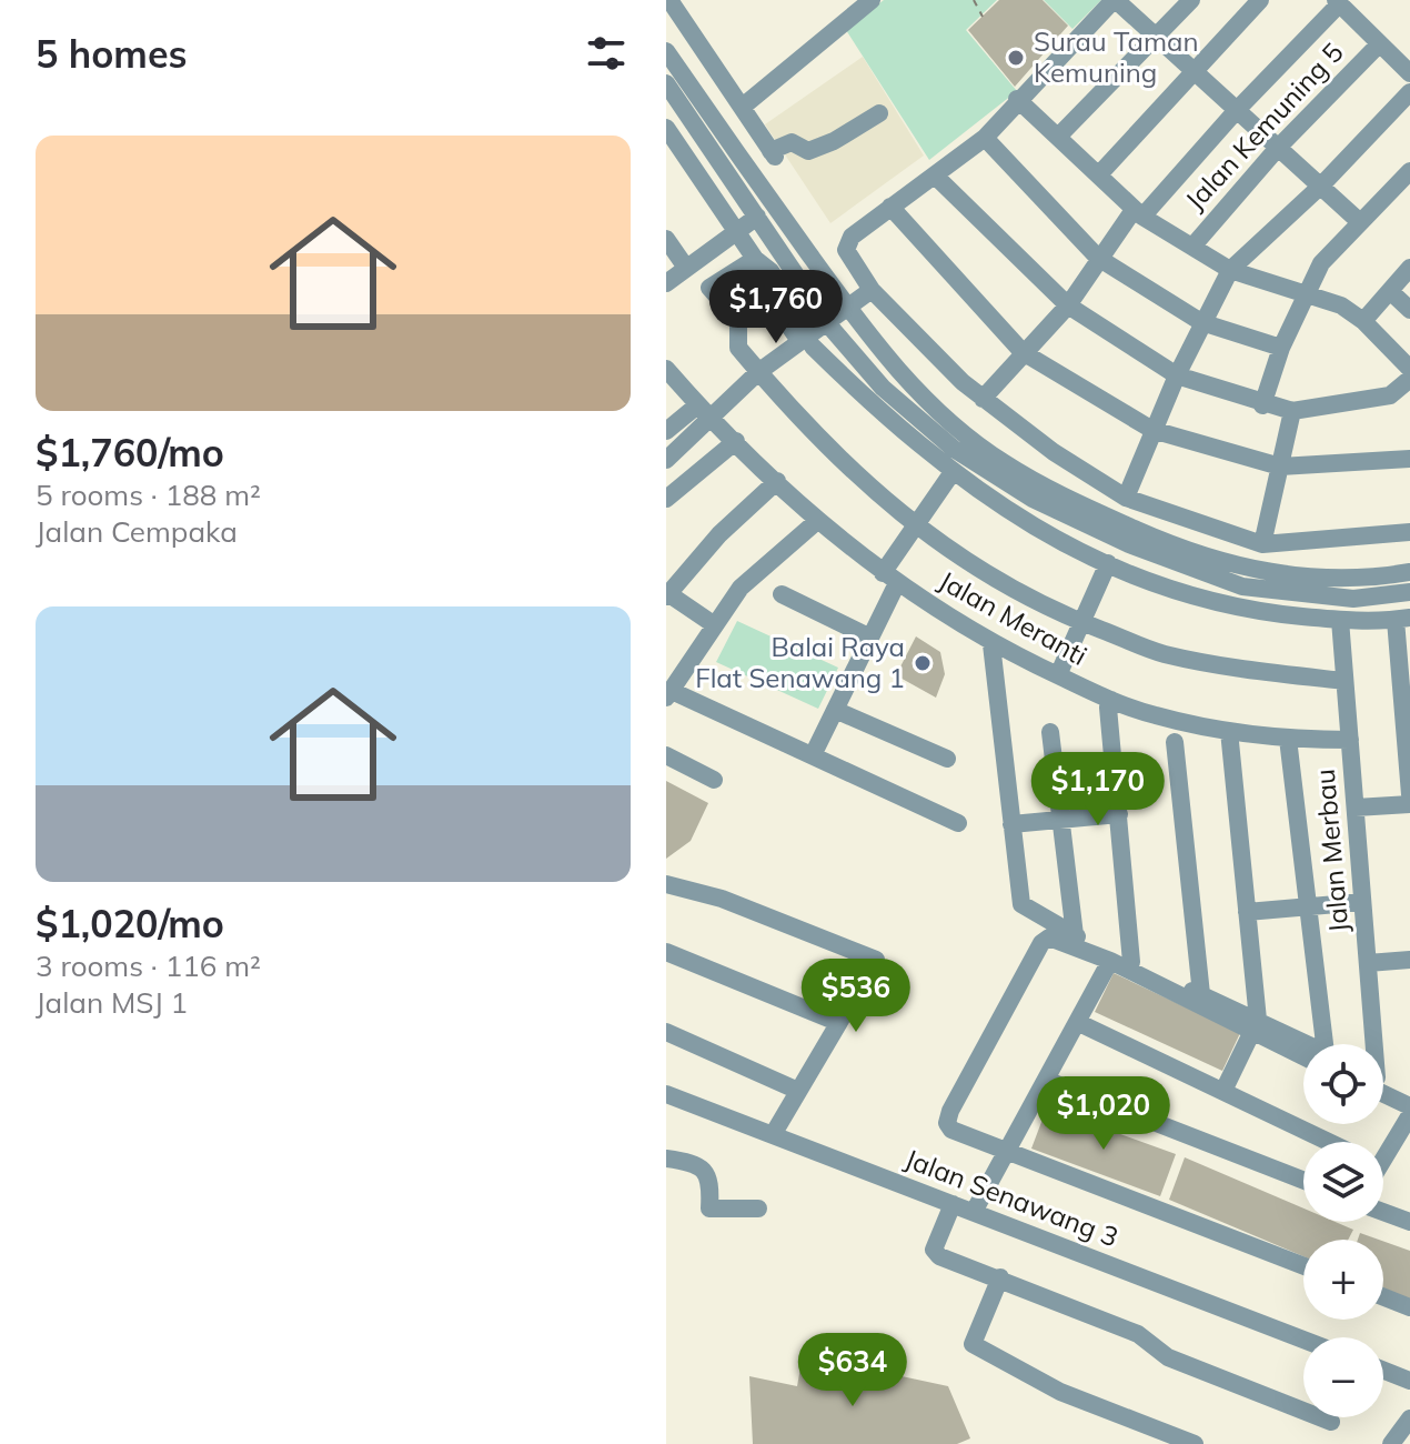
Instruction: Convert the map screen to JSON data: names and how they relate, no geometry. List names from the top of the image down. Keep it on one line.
{"streets":{"street":["Jalan Kemuning 5","Jalan Meranti","Jalan Merbau","Jalan Senawang 3"]},"crossings":[["Jalan Meranti","Jalan Merbau"]],"places":["Surau Taman Kemuning","Balai Raya Flat Senawang 1"],"page":{"heading":"5 homes","list":[{"name":"$1,760/mo","note":"5 rooms · 188 m² · Jalan Cempaka"},{"name":"$1,020/mo","note":"3 rooms · 116 m² · Jalan MSJ 1"}],"price":["$1,760","$1,170","$536","$1,020","$634"],"map_buttons":["+","−"]}}
